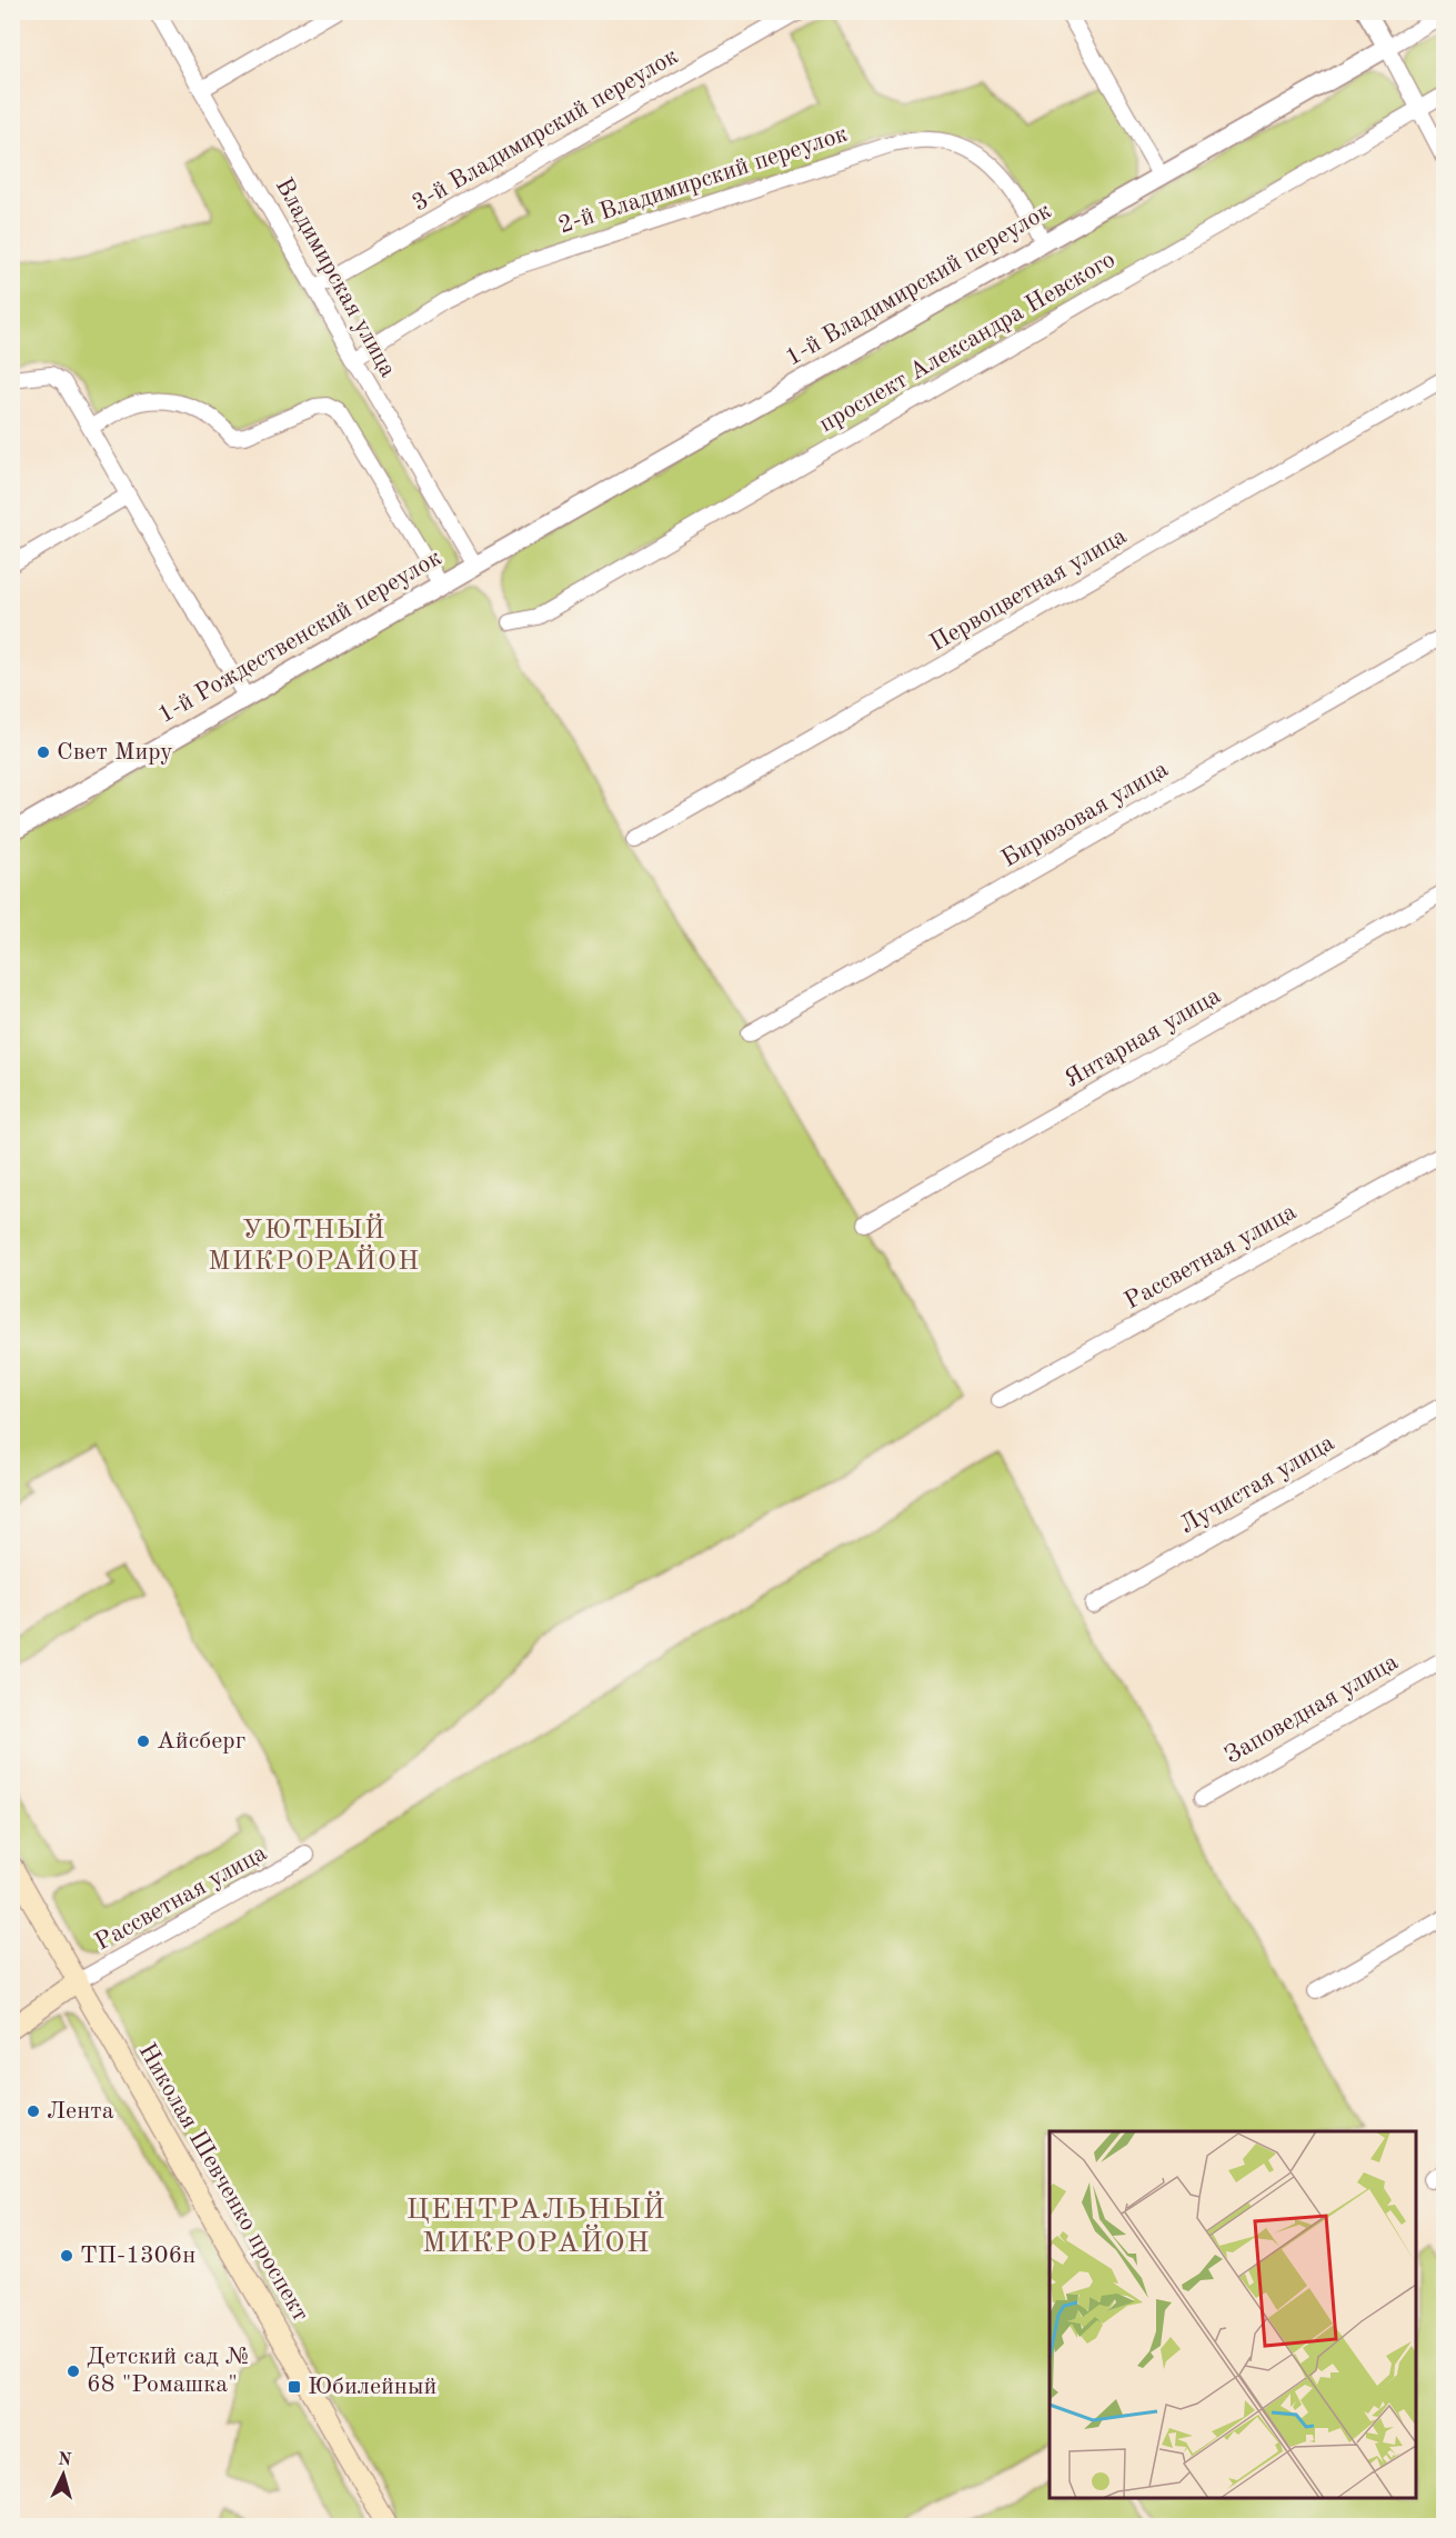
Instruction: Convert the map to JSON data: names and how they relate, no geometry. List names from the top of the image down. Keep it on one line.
{"streets":{"main road":["Николая Шевченко проспект"],"street":["3-й Владимирский переулок","2-й Владимирский переулок","Владимирская улица","1-й Владимирский переулок","проспект Александра Невского","Первоцветная улица","1-й Рождественский переулок","Бирюзовая улица","Янтарная улица","Рассветная улица","Лучистая улица","Заповедная улица"]},"crossings":[["3-й Владимирский переулок","Владимирская улица"],["2-й Владимирский переулок","Владимирская улица"],["2-й Владимирский переулок","1-й Владимирский переулок"],["Владимирская улица","1-й Владимирский переулок"],["Владимирская улица","1-й Рождественский переулок"],["1-й Владимирский переулок","1-й Рождественский переулок"],["Рассветная улица","Николая Шевченко проспект"]],"districts":["УЮТНЫЙ МИКРОРАЙОН","ЦЕНТРАЛЬНЫЙ МИКРОРАЙОН"],"places":{"other":["Свет Миру","Айсберг","Лента","ТП-1306н","Детский сад № 68 \"Ромашка\""],"transit":["Юбилейный"]},"north":"top"}
